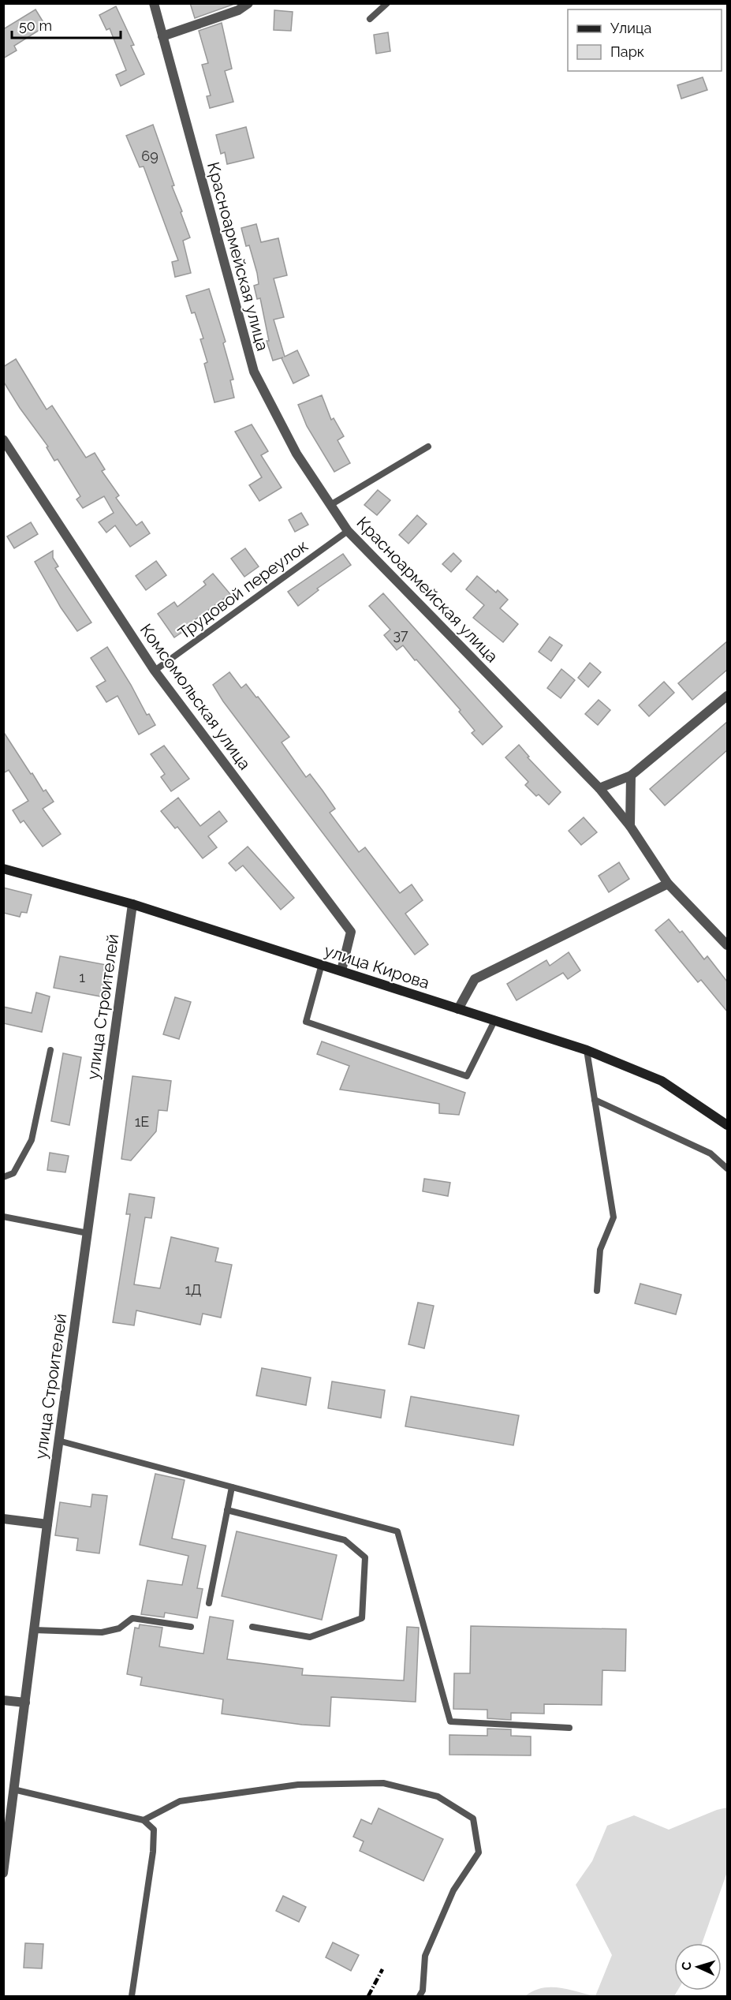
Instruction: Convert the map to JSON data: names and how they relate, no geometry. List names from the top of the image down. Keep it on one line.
{"streets":{"main road":["улица Кирова"],"street":["Красноармейская улица","Комсомольская улица","улица Строителей"],"lane":["Трудовой переулок"]},"crossings":[["Красноармейская улица","Трудовой переулок"],["Трудовой переулок","Комсомольская улица"],["Комсомольская улица","улица Кирова"],["улица Кирова","улица Строителей"]],"house_numbers":["69","37","1","1Е","1Д"],"legend":["Улица","Парк"],"scale_bar":"50 m","north":"left"}
